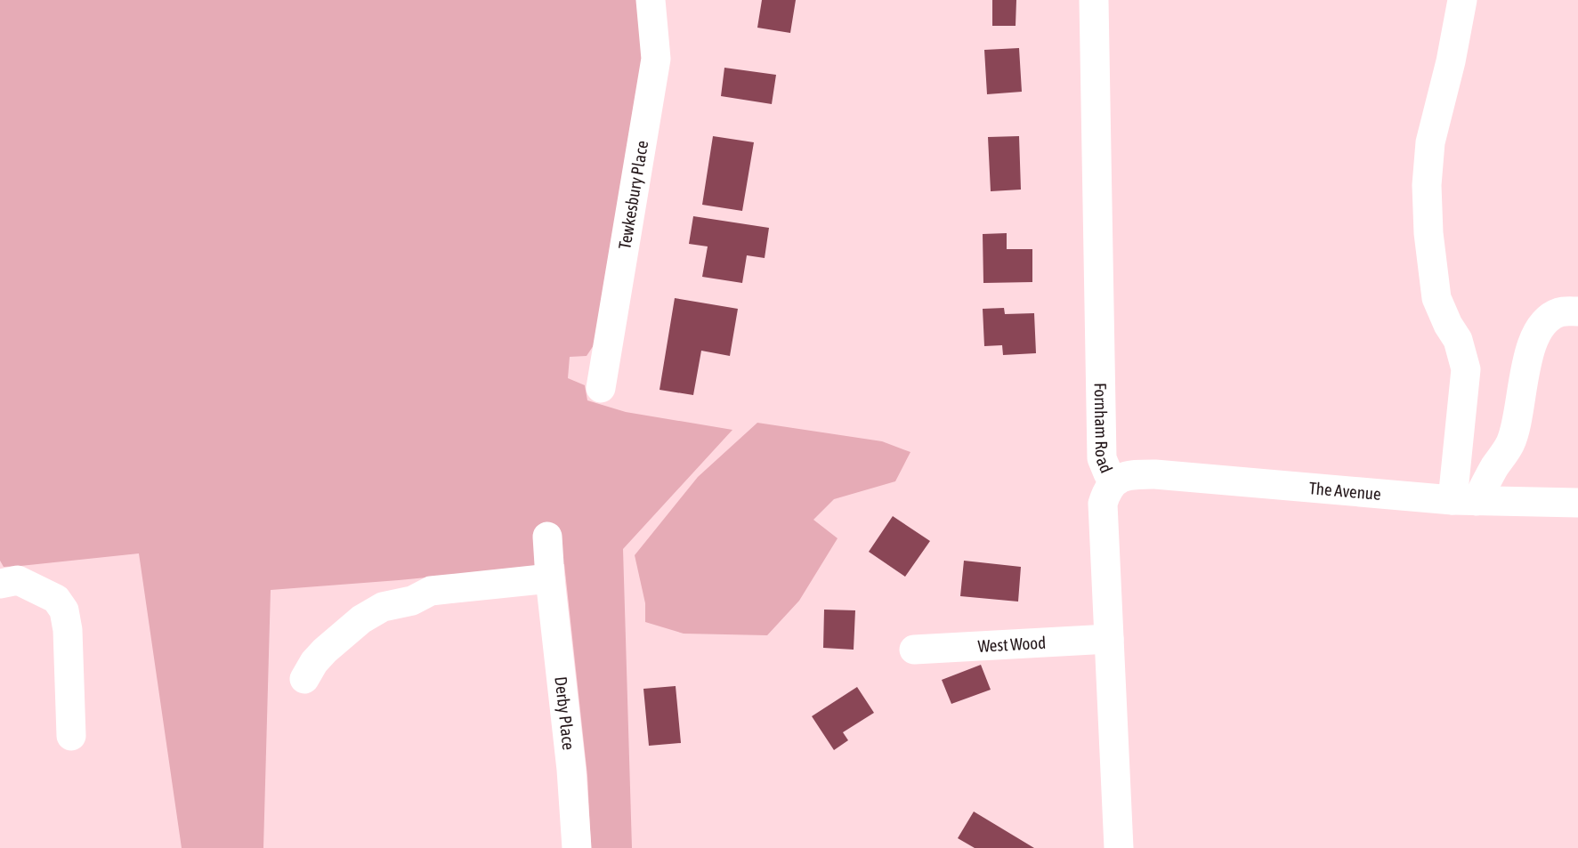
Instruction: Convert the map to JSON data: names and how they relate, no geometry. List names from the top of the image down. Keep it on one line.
{"streets":{"street":["Tewkesbury Place","Fornham Road","The Avenue","West Wood","Derby Place"]},"crossings":[["Fornham Road","The Avenue"],["Fornham Road","West Wood"]]}
